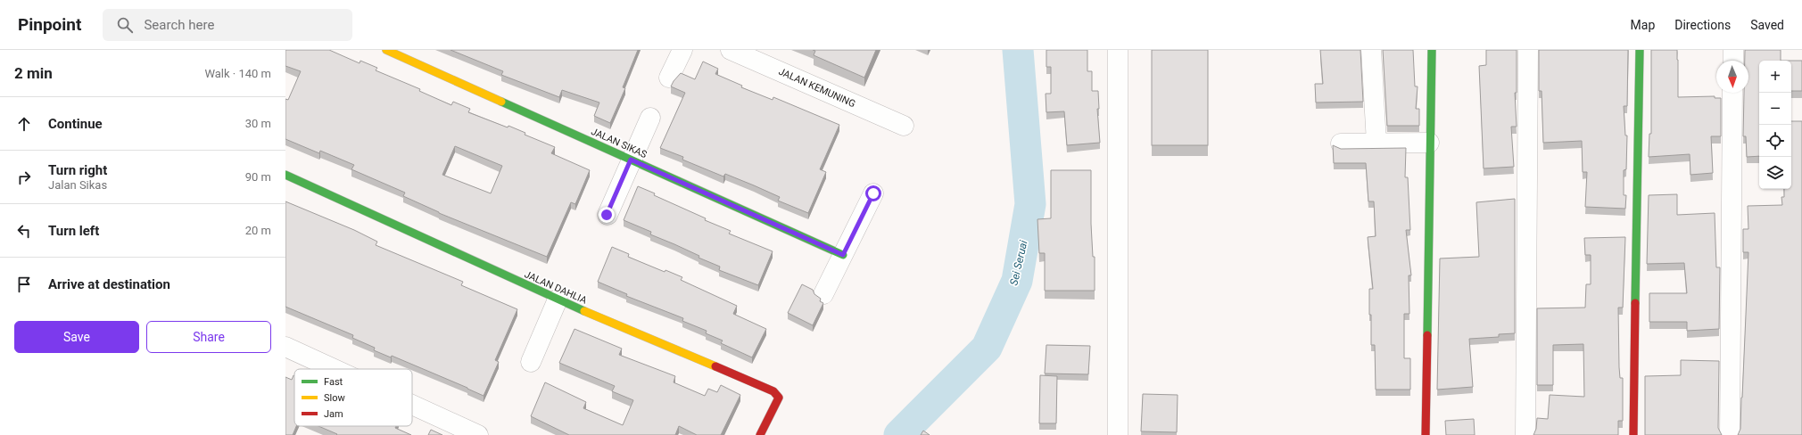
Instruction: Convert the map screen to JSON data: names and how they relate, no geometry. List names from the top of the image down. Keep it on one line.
{"streets":{"street":["JALAN KEMUNING","JALAN SIKAS","JALAN DAHLIA"]},"water":["Sei Seruai"],"legend":["Fast","Slow","Jam"],"north":"bottom","page":{"header":"Pinpoint","search":"Search here","nav":["Map","Directions","Saved"],"heading":["2 min","Walk · 140 m"],"map_buttons":["+","−"],"list":[["Continue","30 m"],["Turn right","Jalan Sikas","90 m"],["Turn left","20 m"],"Arrive at destination"],"buttons":["Save","Share"]}}
